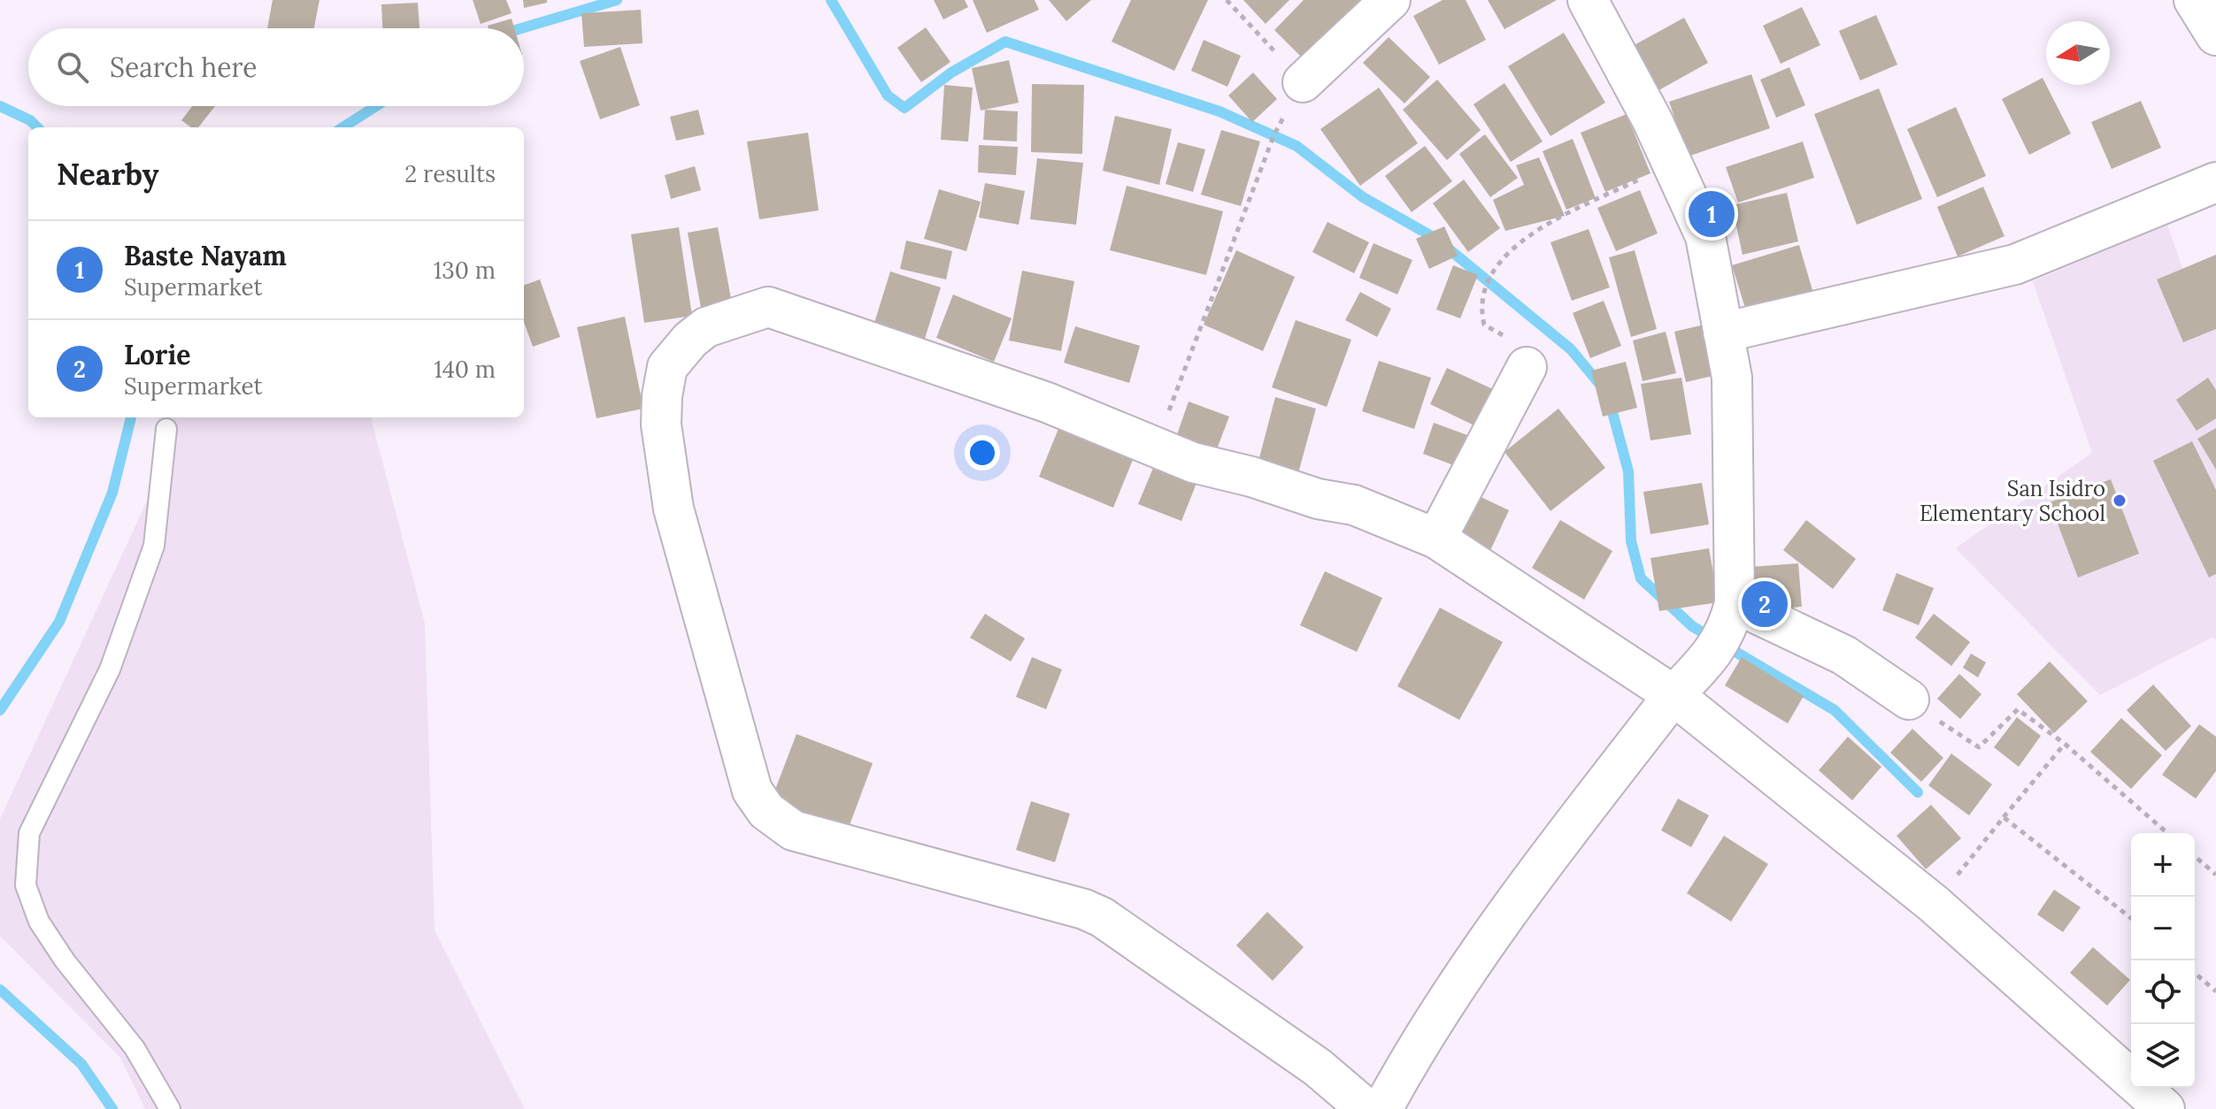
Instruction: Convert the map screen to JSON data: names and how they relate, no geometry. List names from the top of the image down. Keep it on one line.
{"places":["San Isidro Elementary School"],"north":"left","page":{"search":"Search here","heading":["Nearby","2 results"],"pins":["1","2"],"list":[{"mark":"1","name":"Baste Nayam","note":"Supermarket","value":"130 m"},{"mark":"2","name":"Lorie","note":"Supermarket","value":"140 m"}],"map_buttons":["+","−"]}}
